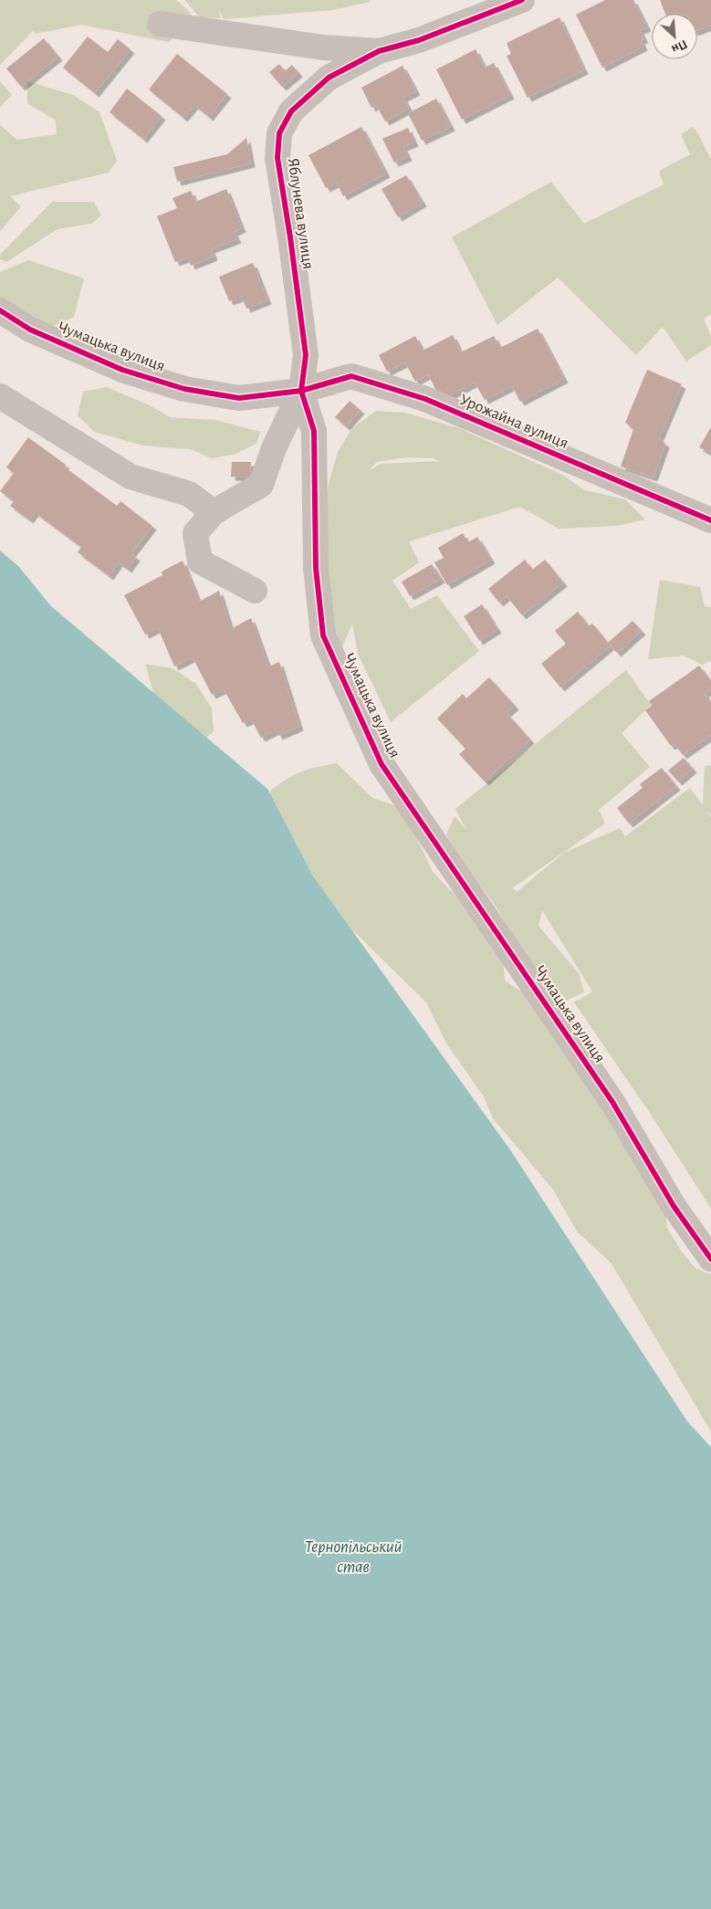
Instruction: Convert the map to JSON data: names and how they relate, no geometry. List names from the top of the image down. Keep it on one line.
{"streets":{"street":["Яблунева вулиця","Чумацька вулиця","Урожайна вулиця"]},"crossings":[["Яблунева вулиця","Чумацька вулиця"],["Яблунева вулиця","Урожайна вулиця"],["Чумацька вулиця","Урожайна вулиця"]],"water":["Тернопільський став"],"north":"bottom right"}
